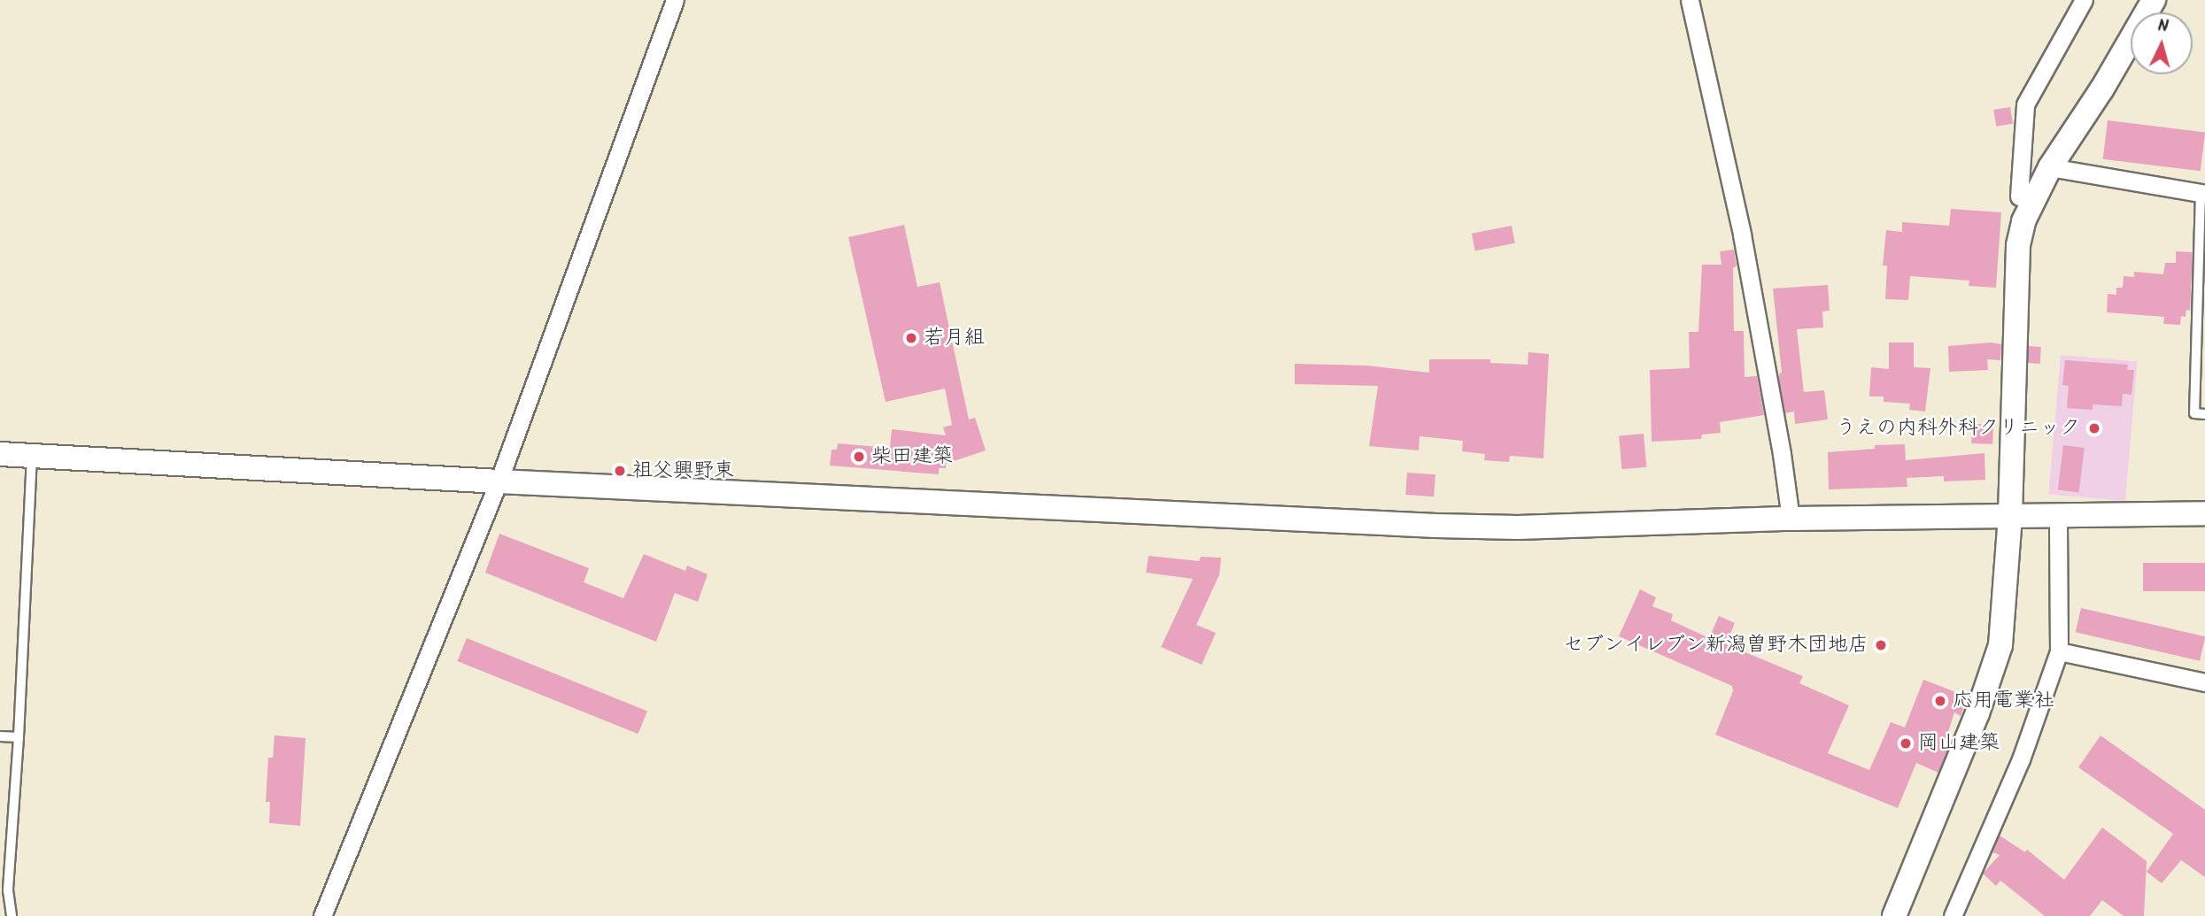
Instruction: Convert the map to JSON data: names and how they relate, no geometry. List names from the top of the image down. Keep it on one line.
{"places":["若月組","うえの内科外科クリニック","柴田建築","祖父興野東","セブンイレブン新潟曽野木団地店","応用電業社","岡山建築"],"north":"top"}
